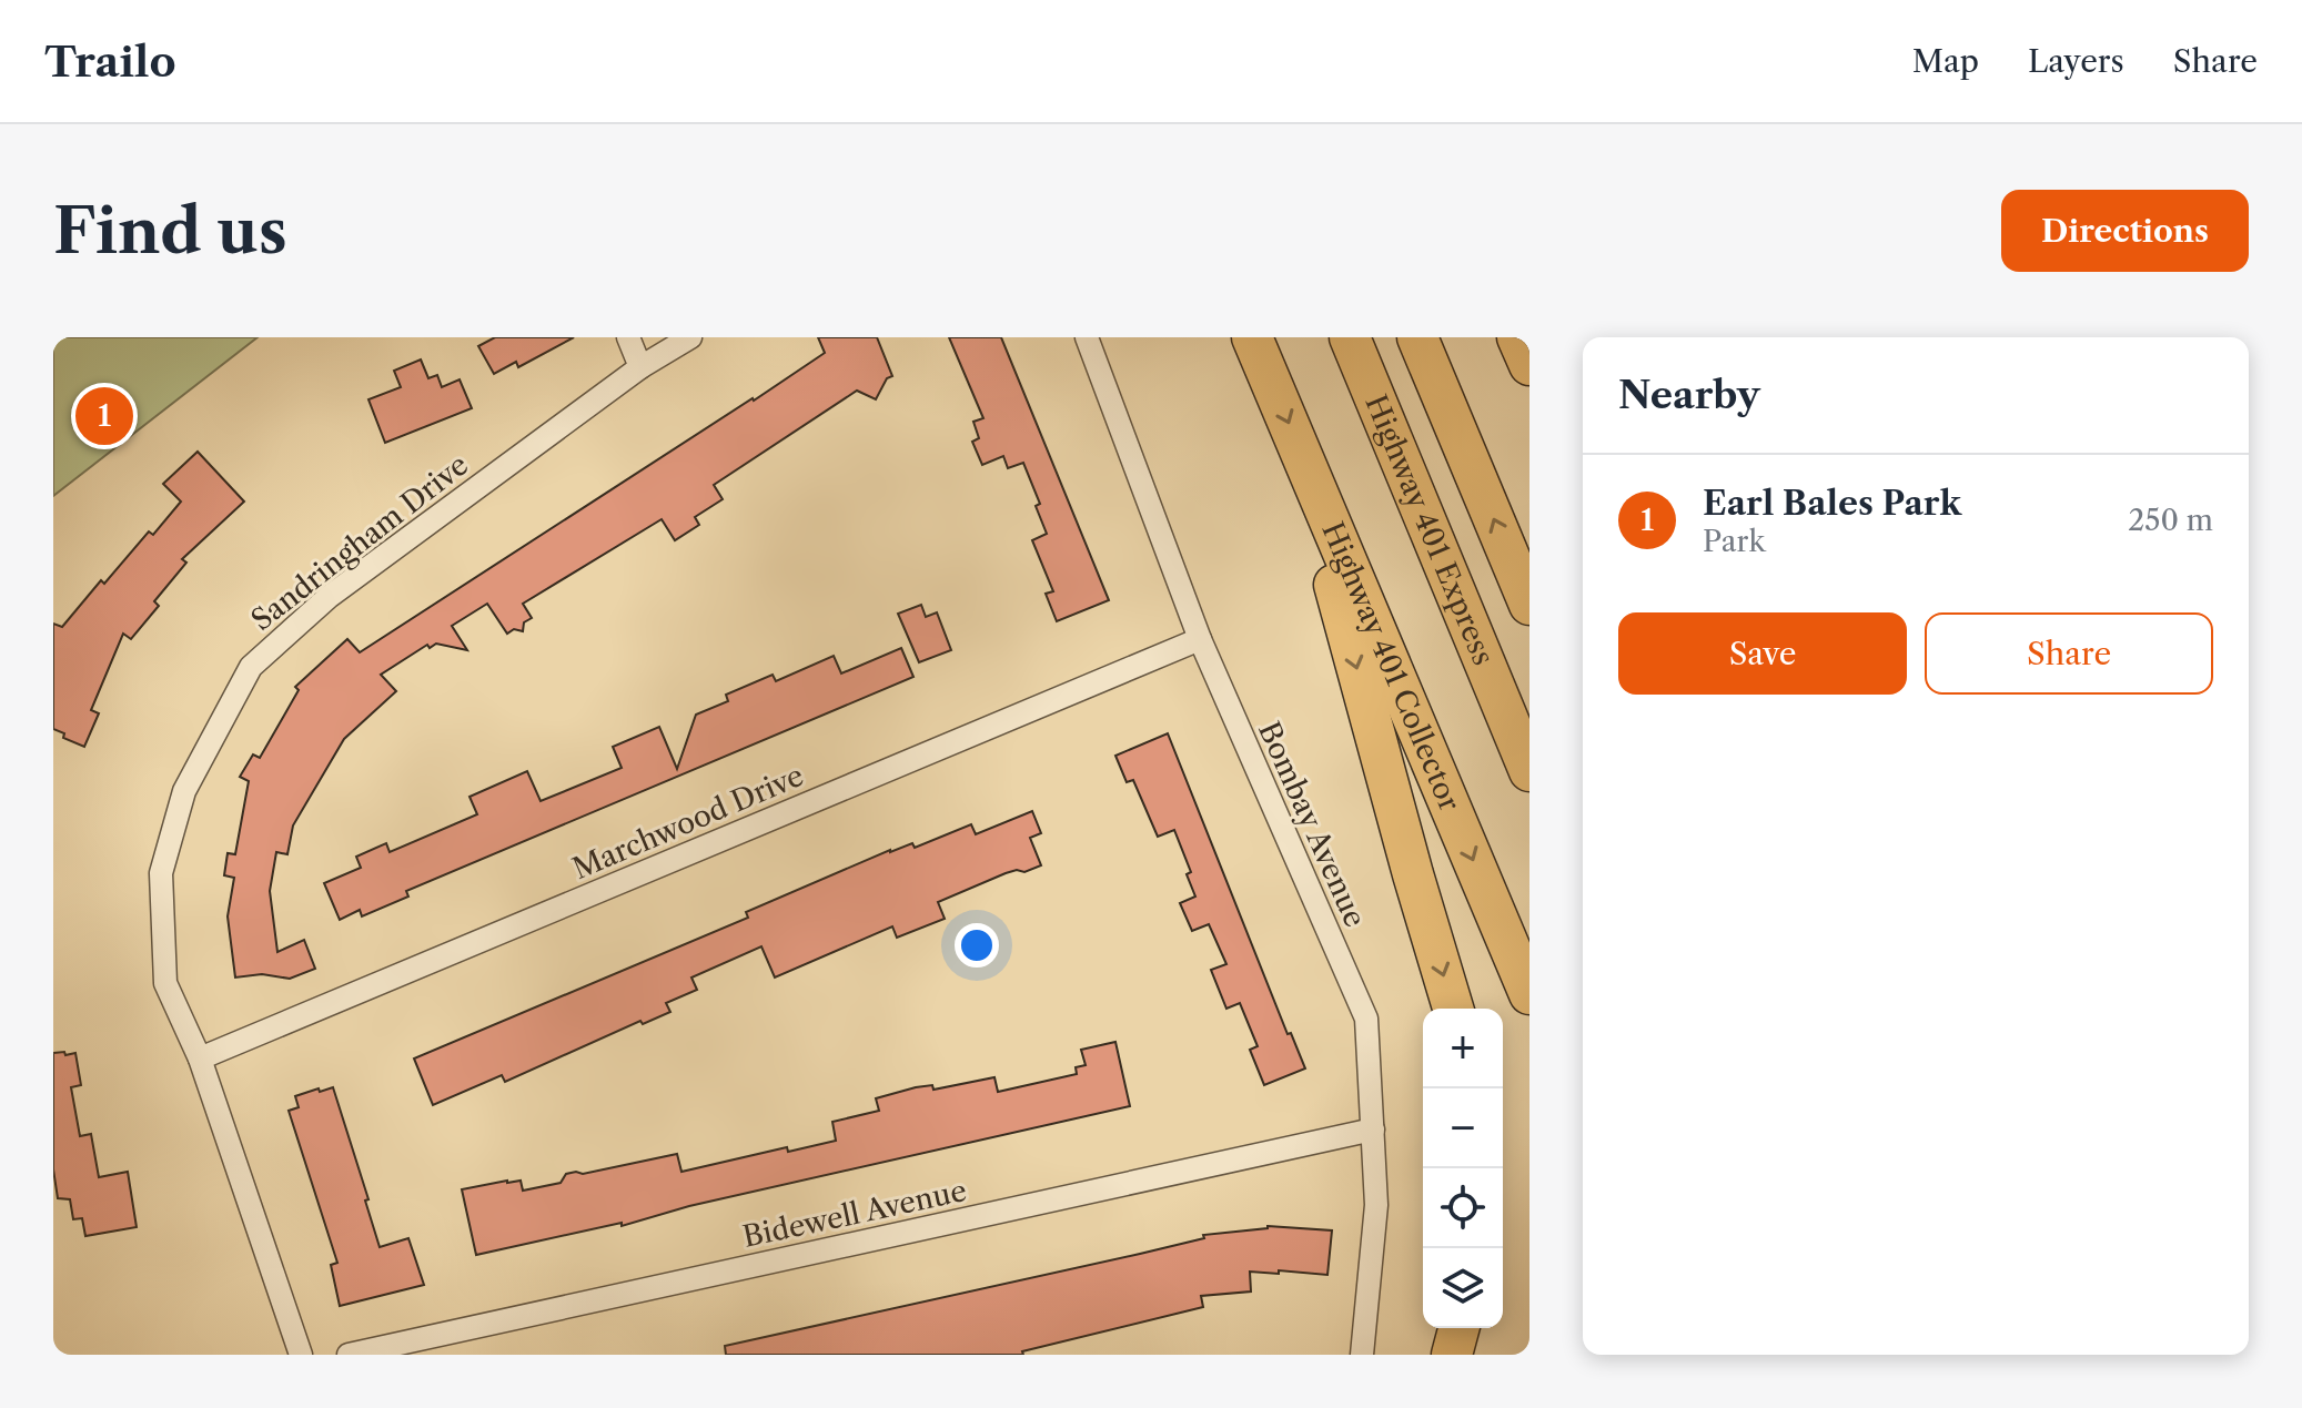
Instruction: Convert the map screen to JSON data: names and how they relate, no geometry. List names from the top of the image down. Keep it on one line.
{"streets":{"highway":["Highway 401 Express","Highway 401 Collector"],"street":["Sandringham Drive","Marchwood Drive","Bombay Avenue","Bidewell Avenue"]},"crossings":[["Sandringham Drive","Marchwood Drive"],["Marchwood Drive","Bombay Avenue"],["Bombay Avenue","Bidewell Avenue"]],"page":{"header":"Trailo","nav":["Map","Layers","Share"],"buttons":["Directions",["Save","Share"]],"title":"Find us","heading":"Nearby","pins":"1","list":[{"mark":"1","name":"Earl Bales Park","note":"Park","value":"250 m"}],"map_buttons":["+","−"]}}
